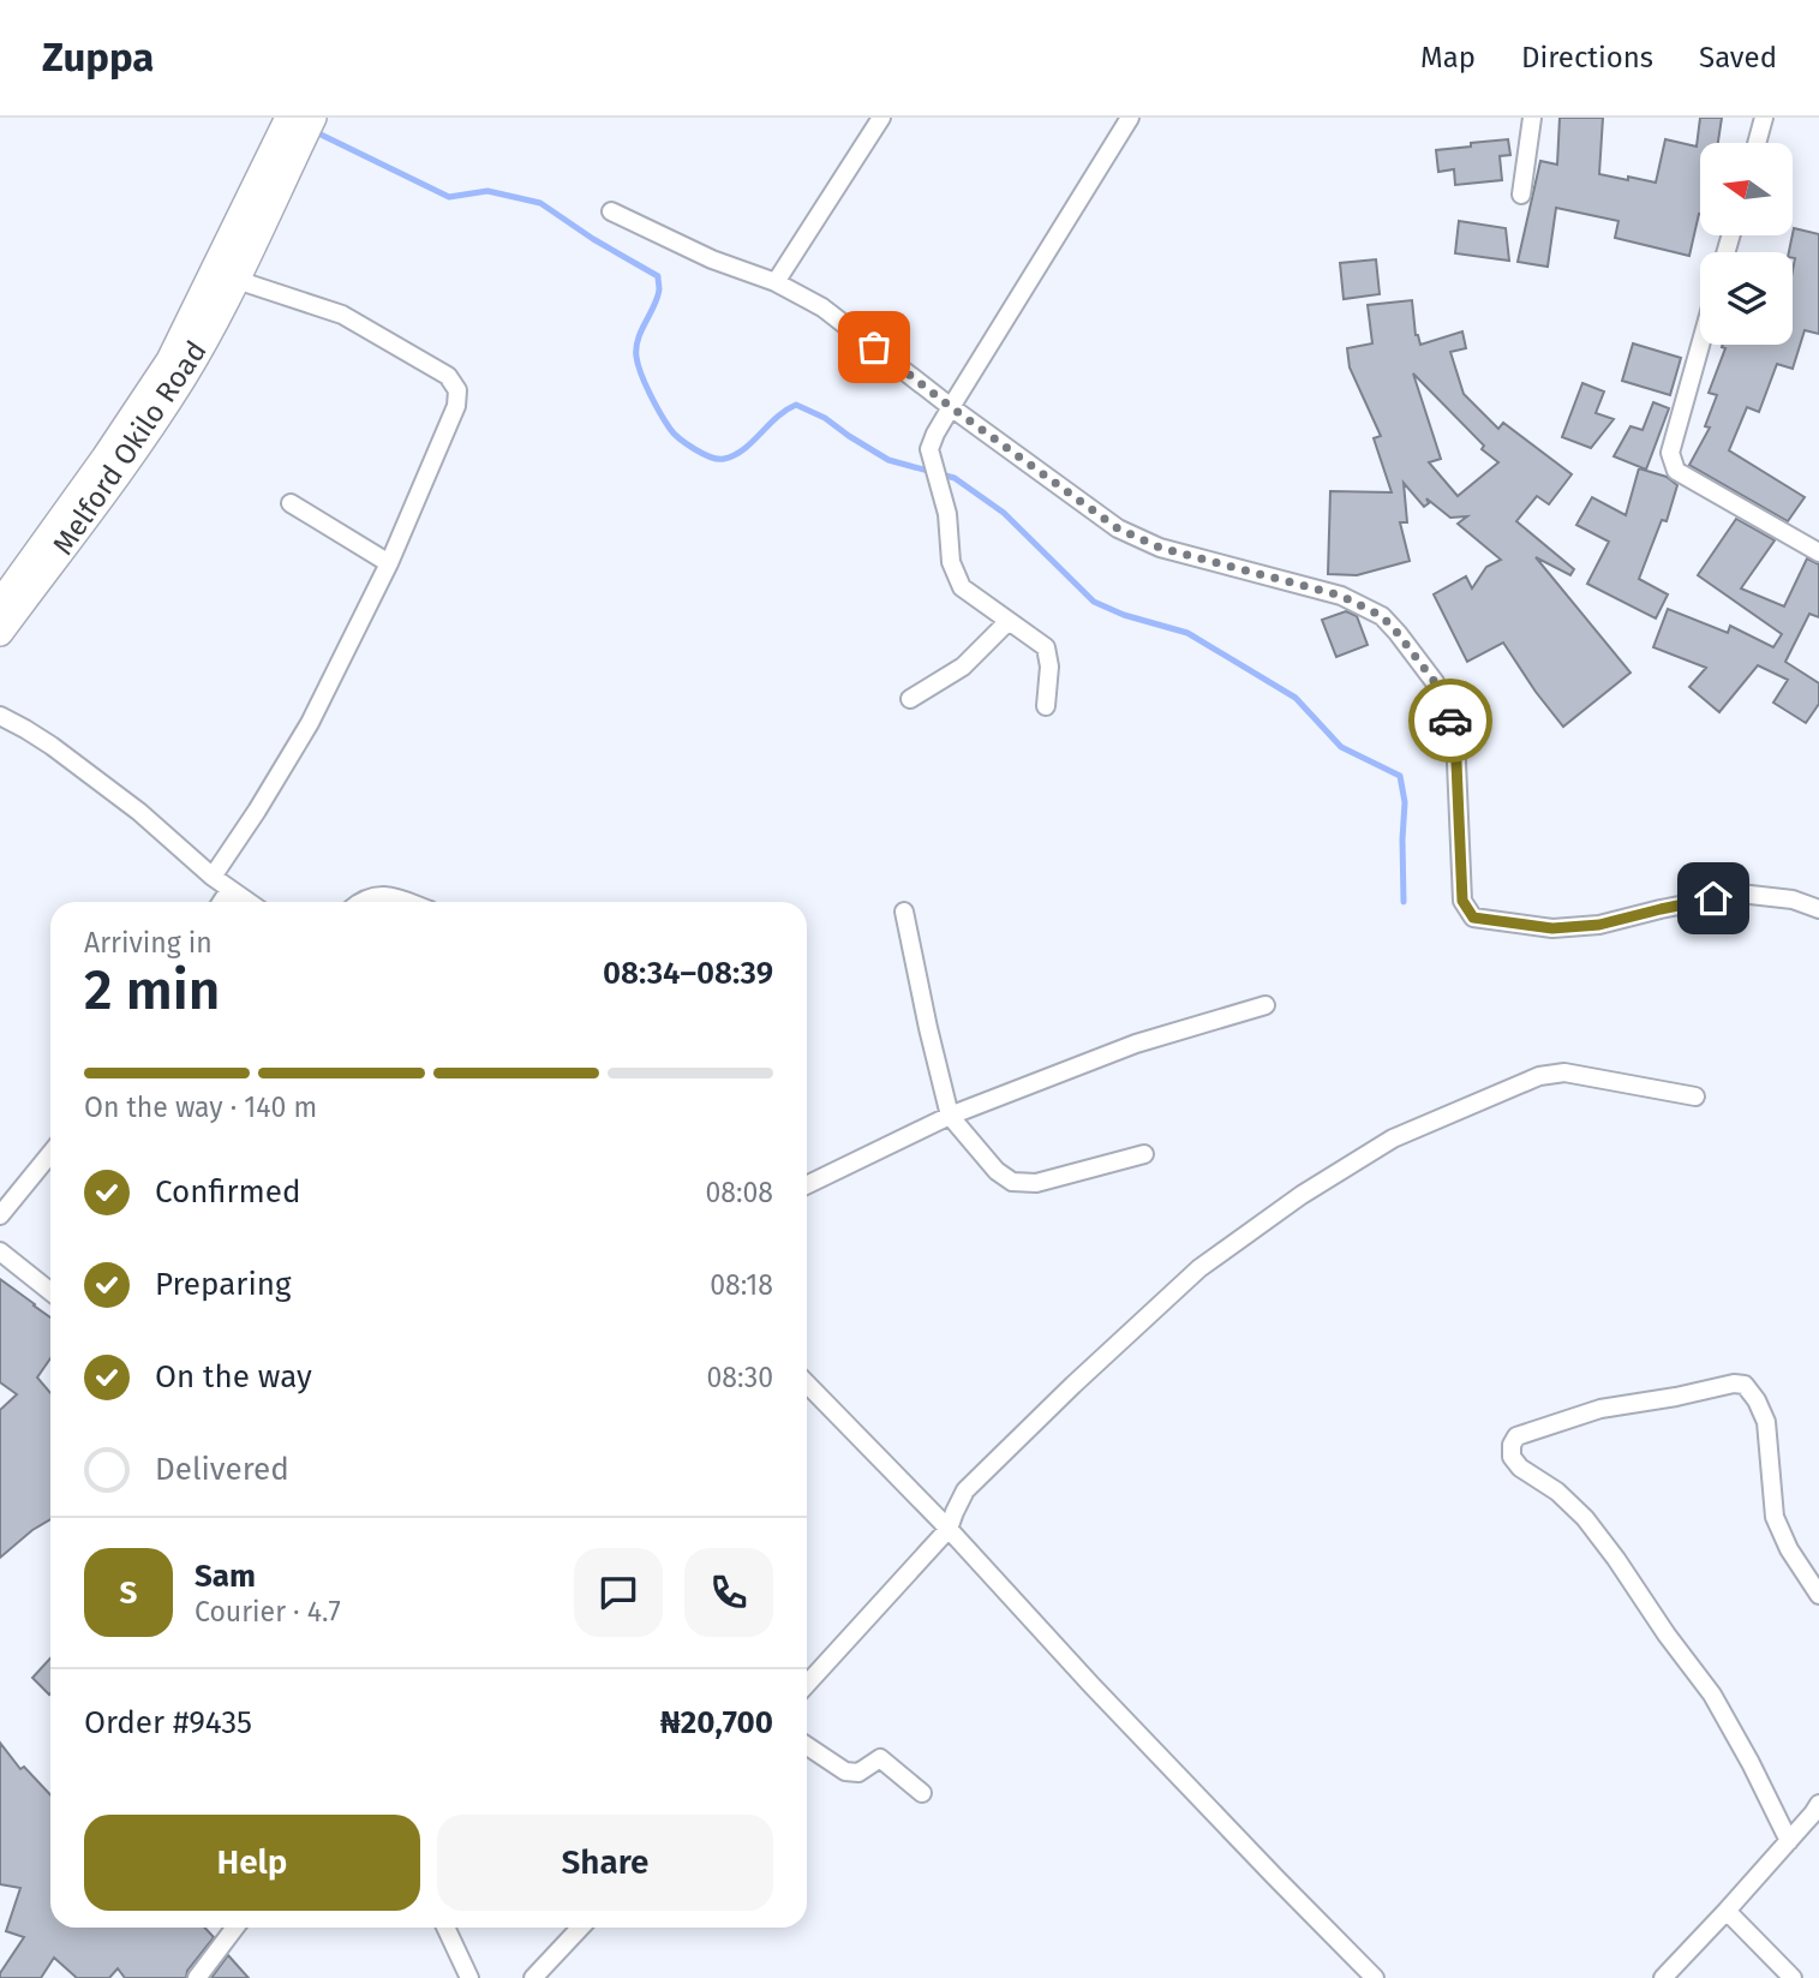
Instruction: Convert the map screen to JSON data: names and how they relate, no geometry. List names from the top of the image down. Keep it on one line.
{"streets":{"main road":["Melford Okilo Road"]},"north":"left","page":{"header":"Zuppa","nav":["Map","Directions","Saved"],"heading":["2 min","Arriving in","08:34–08:39"],"panel":["Sam","Courier · 4.7","Order #9435","₦20,700"],"bar":"On the way · 140 m","list":[["Confirmed","08:08"],["Preparing","08:18"],["On the way","08:30"],"Delivered"],"round":"S","buttons":["Help","Share"]}}
